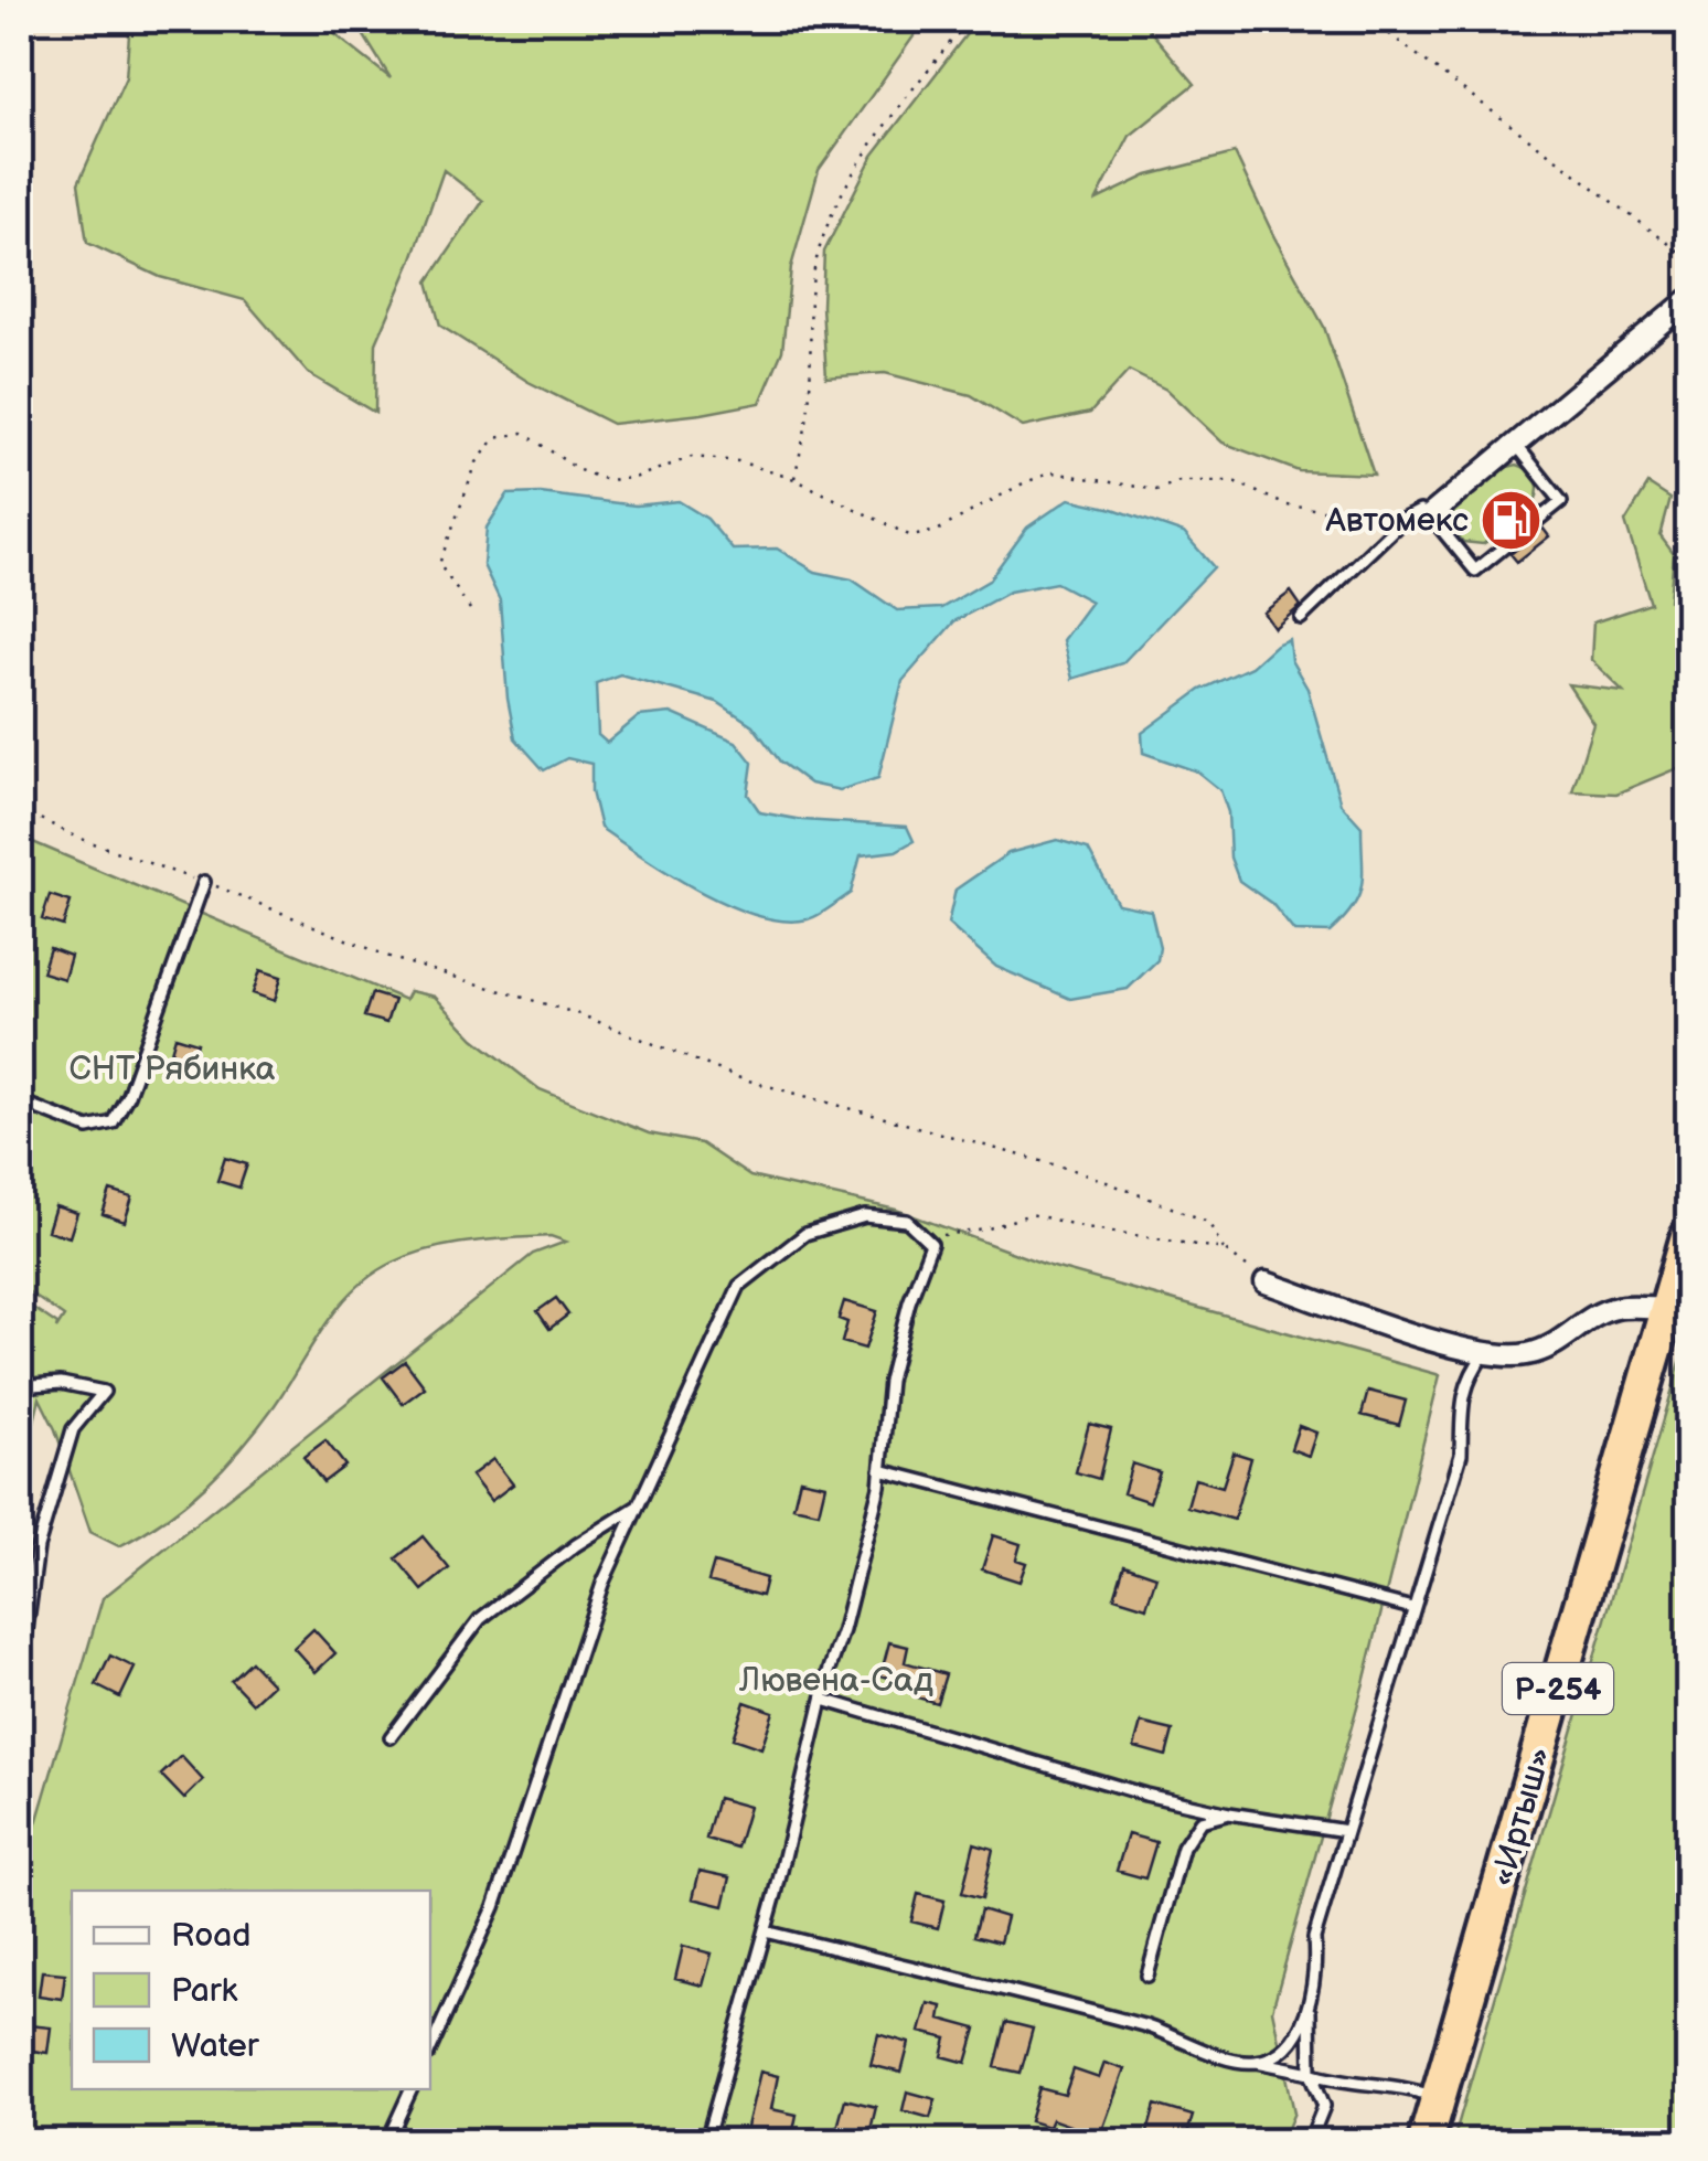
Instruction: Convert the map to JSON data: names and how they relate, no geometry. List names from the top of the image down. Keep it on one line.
{"streets":{"highway":["Р-254","«Иртыш»"]},"parks":["СНТ Рябинка","Лювена-Сад"],"places":{"fuel station":["Автомекс"]},"legend":["Road","Park","Water"]}
